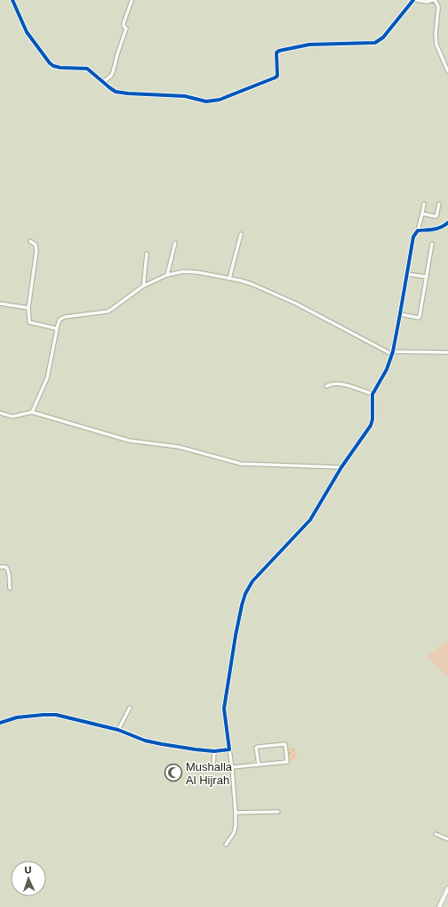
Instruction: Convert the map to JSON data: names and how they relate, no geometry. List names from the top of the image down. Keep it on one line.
{"places":{"mosque":["Mushalla Al Hijrah"]},"north":"top"}
